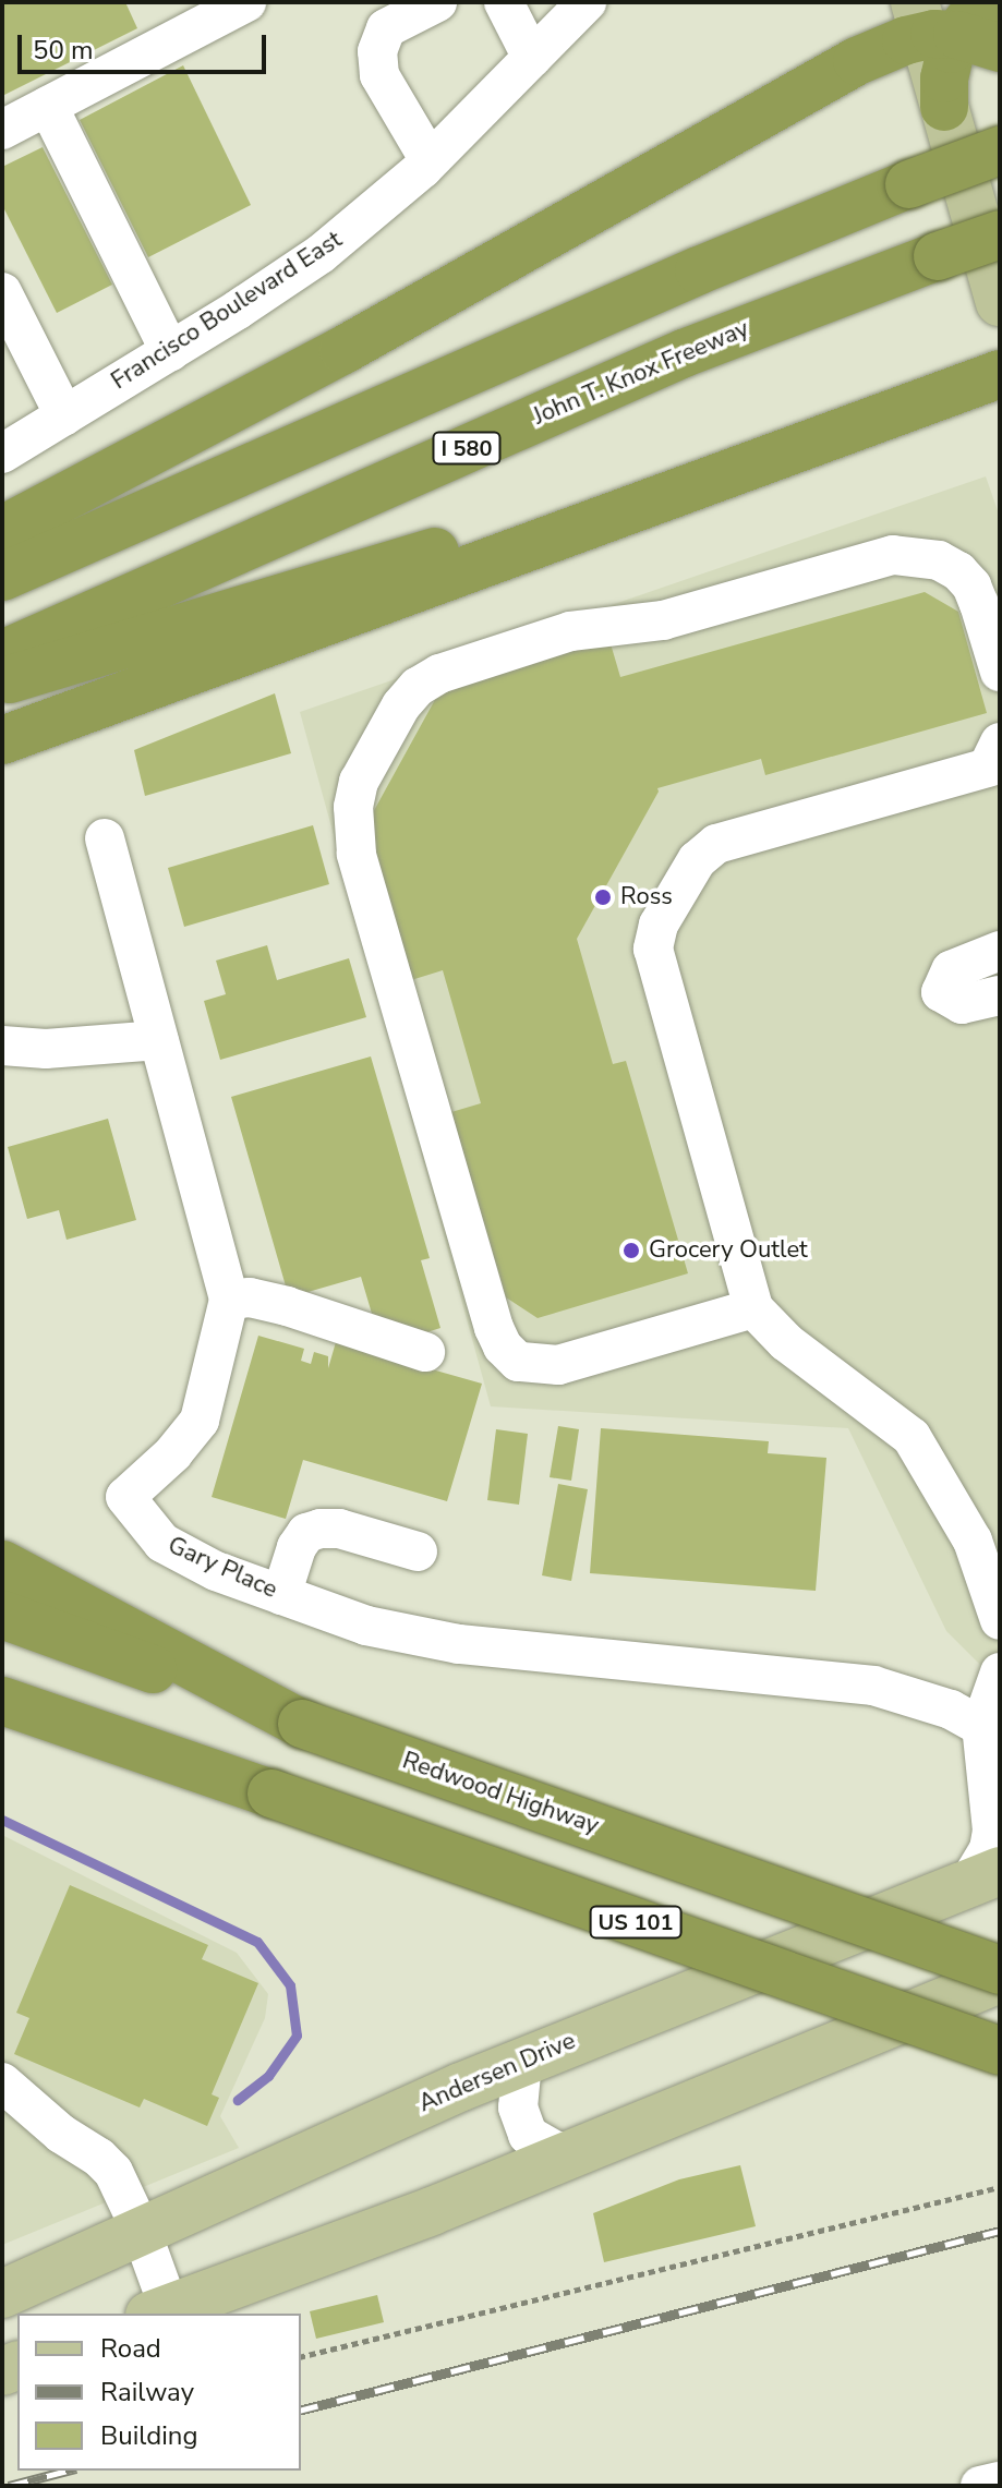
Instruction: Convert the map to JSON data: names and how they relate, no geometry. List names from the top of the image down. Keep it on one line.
{"streets":{"highway":["John T. Knox Freeway","I 580","Redwood Highway","US 101"],"main road":["Andersen Drive"],"street":["Francisco Boulevard East","Gary Place"]},"places":["Ross","Grocery Outlet"],"legend":["Road","Railway","Building"],"scale_bar":"50 m"}
